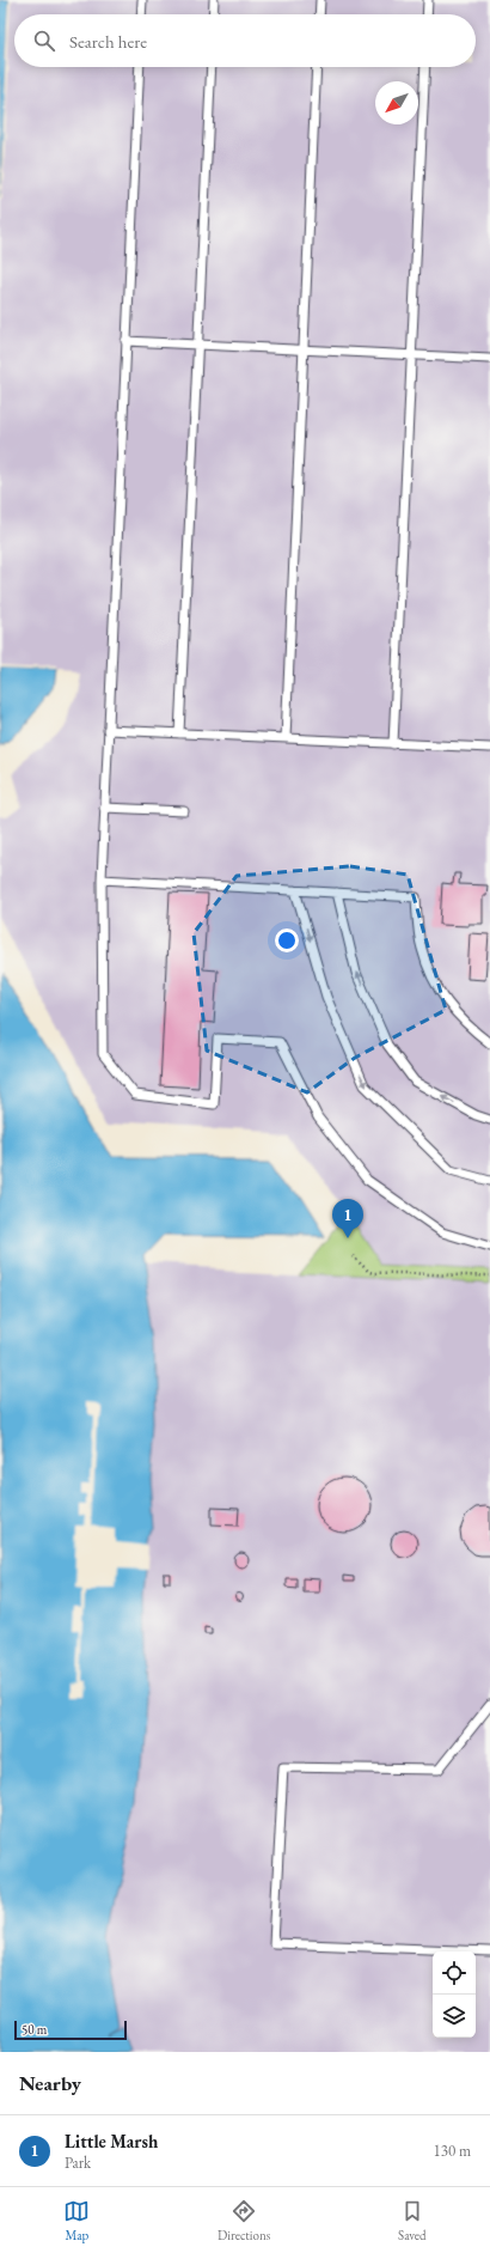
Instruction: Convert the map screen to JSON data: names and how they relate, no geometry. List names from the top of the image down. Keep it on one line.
{"scale_bar":"50 m","north":"bottom left","page":{"search":"Search here","pins":"1","scale":"50 m","heading":"Nearby","list":[{"mark":"1","name":"Little Marsh","note":"Park","value":"130 m"}],"nav":["Map","Directions","Saved"]}}
